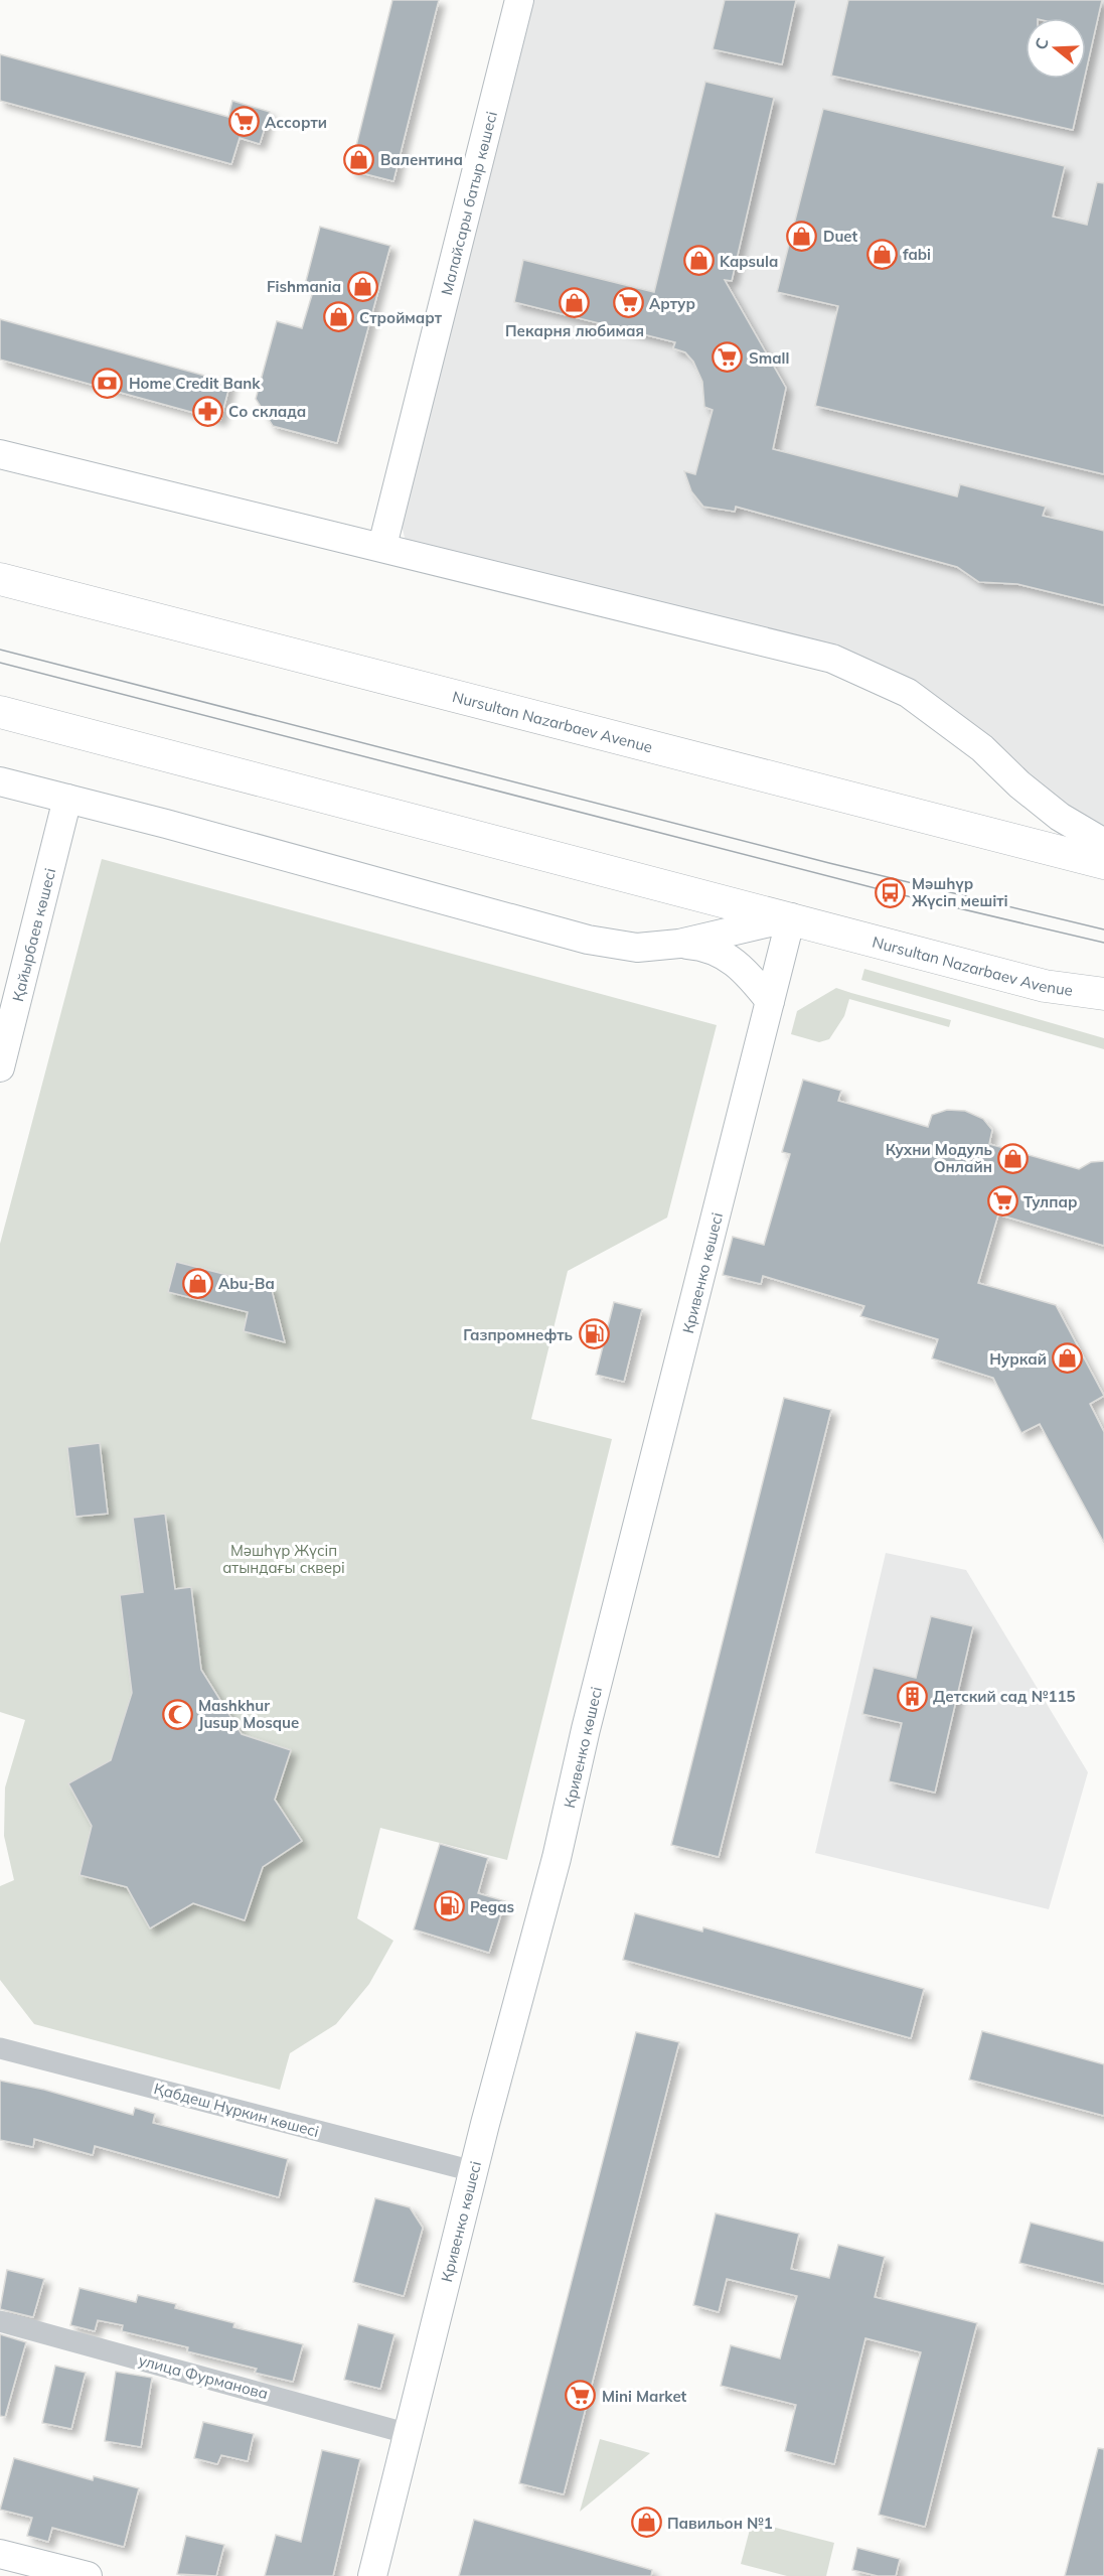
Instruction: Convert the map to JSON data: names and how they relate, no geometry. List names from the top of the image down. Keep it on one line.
{"streets":{"main road":["Nursultan Nazarbaev Avenue"],"street":["Малайсары батыр көшесі","Қайырбаев көшесі","Кривенко көшесі","Қабдеш Нұркин көшесі","улица Фурманова"]},"crossings":[["Nursultan Nazarbaev Avenue","Кривенко көшесі"],["Кривенко көшесі","Қабдеш Нұркин көшесі"],["Кривенко көшесі","улица Фурманова"]],"parks":["Мәшһүр Жүсіп атындағы сквері"],"places":{"supermarket":["Ассорти","Артур","Small","Тулпар","Mini Market"],"shop":["Валентина","Duet","fabi","Kapsula","Fishmania","Пекарня любимая","Строймарт","Кухни Модуль Онлайн","Abu-Ba","Нуркай","Павильон №1"],"bank":["Home Credit Bank"],"pharmacy":["Со склада"],"bus stop":["Мәшһүр Жүсіп мешіті"],"fuel station":["Газпромнефть","Pegas"],"building":["Детский сад №115"],"mosque":["Mashkhur Jusup Mosque"]},"north":"left"}
